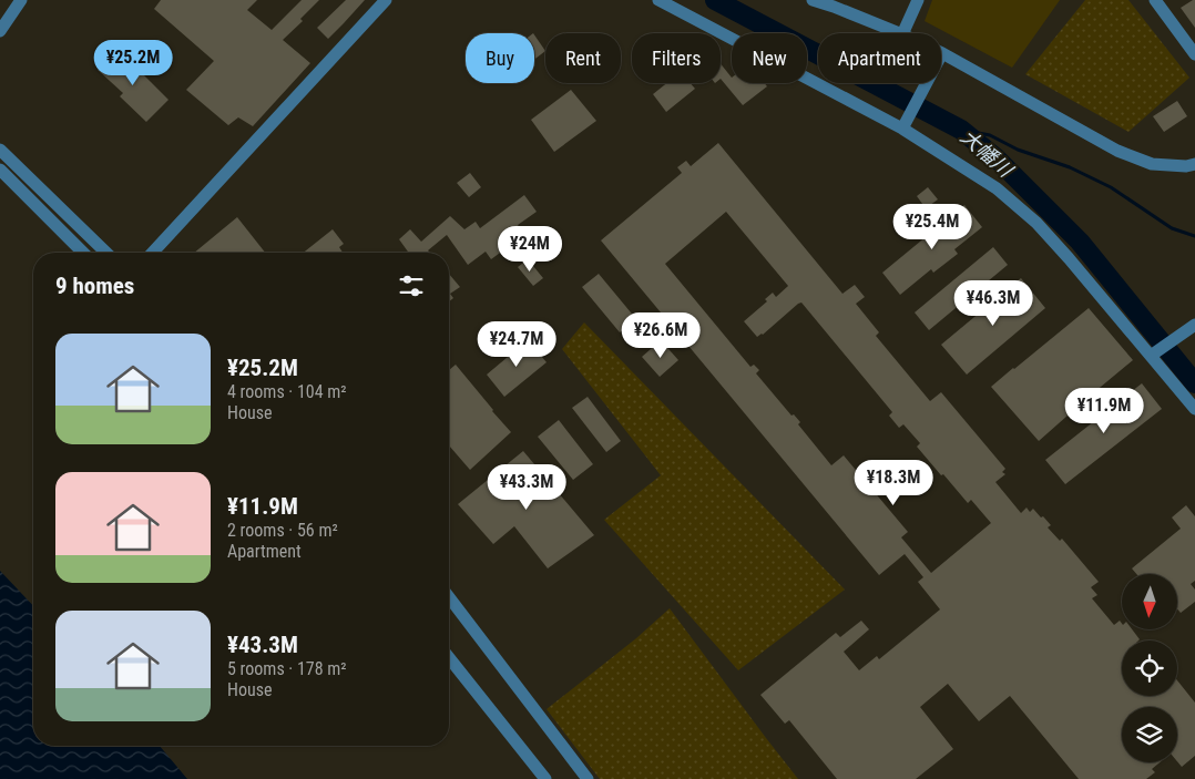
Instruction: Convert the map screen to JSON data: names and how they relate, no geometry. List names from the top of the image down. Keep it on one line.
{"water":["大幡川"],"north":"bottom","page":{"chip":["Buy","Rent","Filters","New","Apartment"],"price":["¥25.2M","¥25.4M","¥24M","¥46.3M","¥26.6M","¥24.7M","¥11.9M","¥18.3M","¥43.3M"],"heading":"9 homes","list":[{"name":"¥25.2M","note":"4 rooms · 104 m² · House"},{"name":"¥11.9M","note":"2 rooms · 56 m² · Apartment"},{"name":"¥43.3M","note":"5 rooms · 178 m² · House"}]}}
